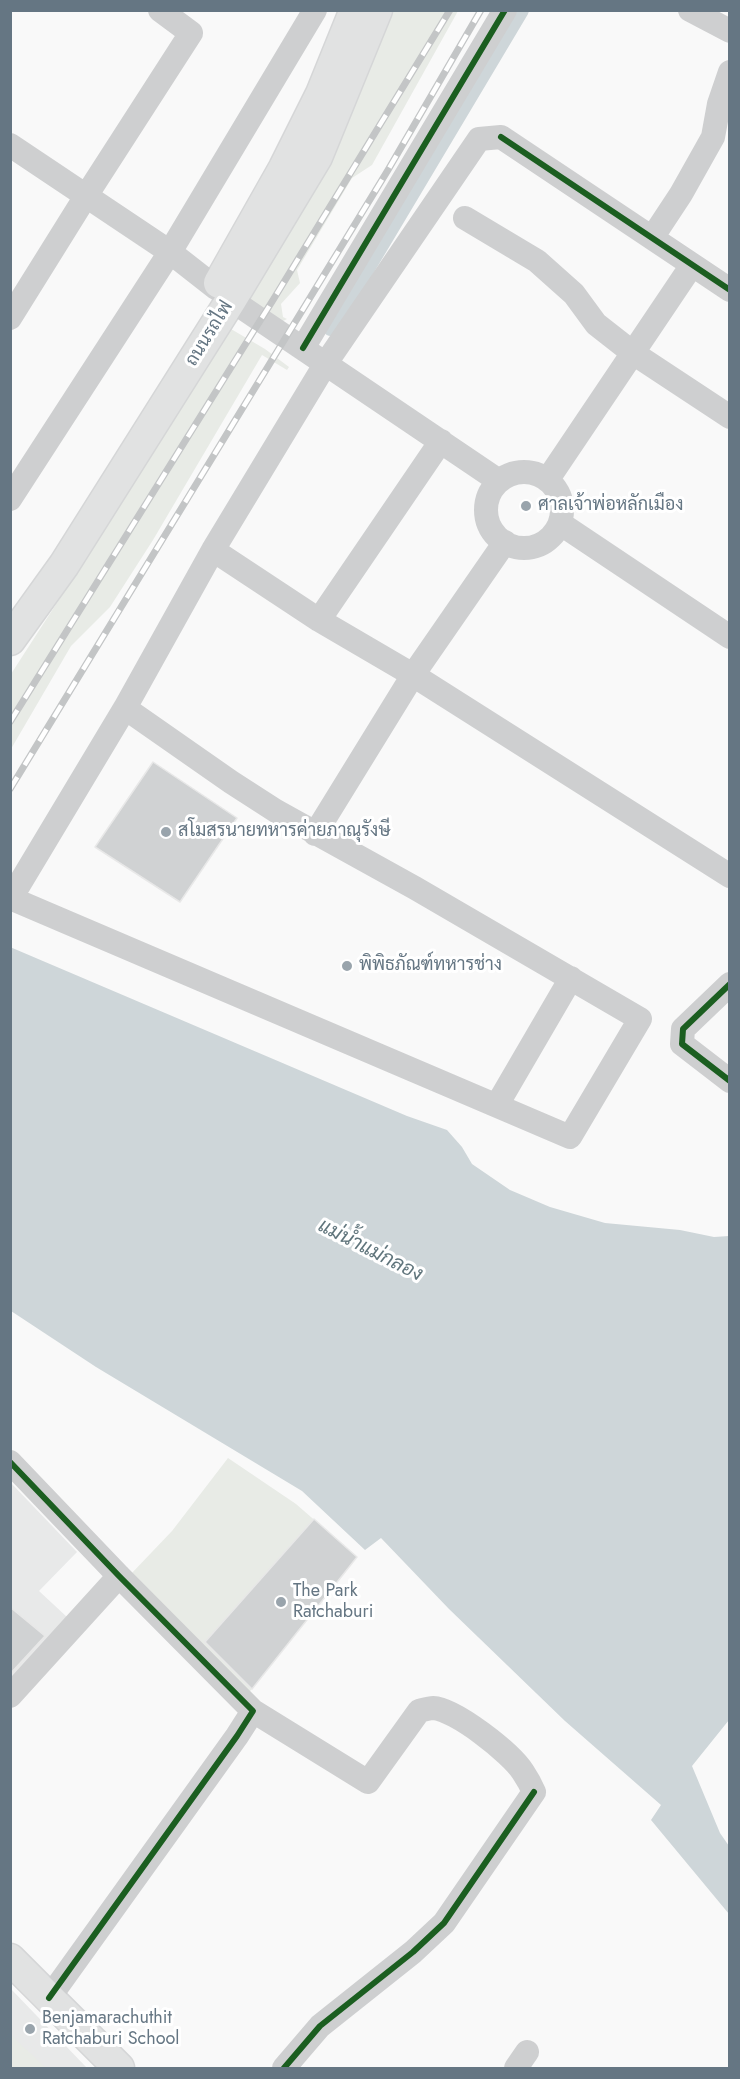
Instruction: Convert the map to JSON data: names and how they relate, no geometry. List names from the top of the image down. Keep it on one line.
{"streets":{"main road":["ถนนรถไฟ"]},"water":["แม่น้ำแม่กลอง"],"places":["ศาลเจ้าพ่อหลักเมือง","สโมสรนายทหารค่ายภาณุรังษี","พิพิธภัณฑ์ทหารช่าง","The Park Ratchaburi","Benjamarachuthit Ratchaburi School"]}
